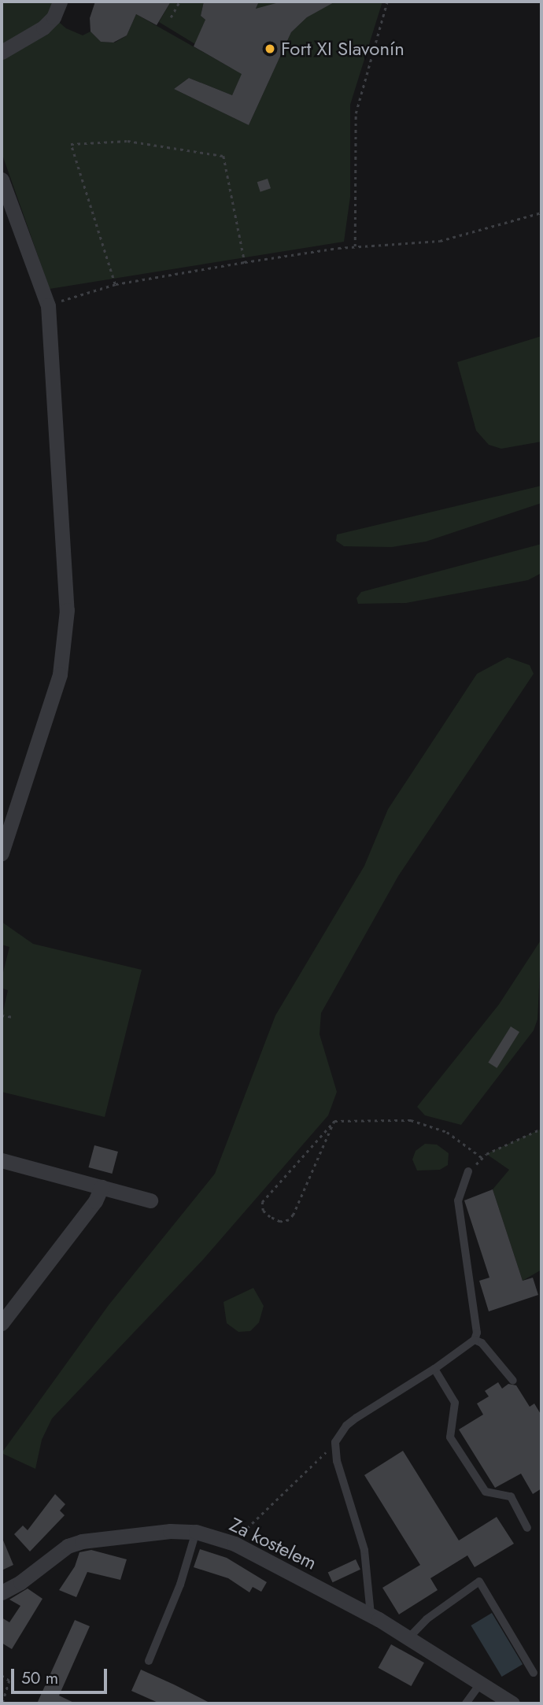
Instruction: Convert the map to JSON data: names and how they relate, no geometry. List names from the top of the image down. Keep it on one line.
{"streets":{"street":["Za kostelem"]},"places":["Fort XI Slavonín"],"scale_bar":"50 m"}
